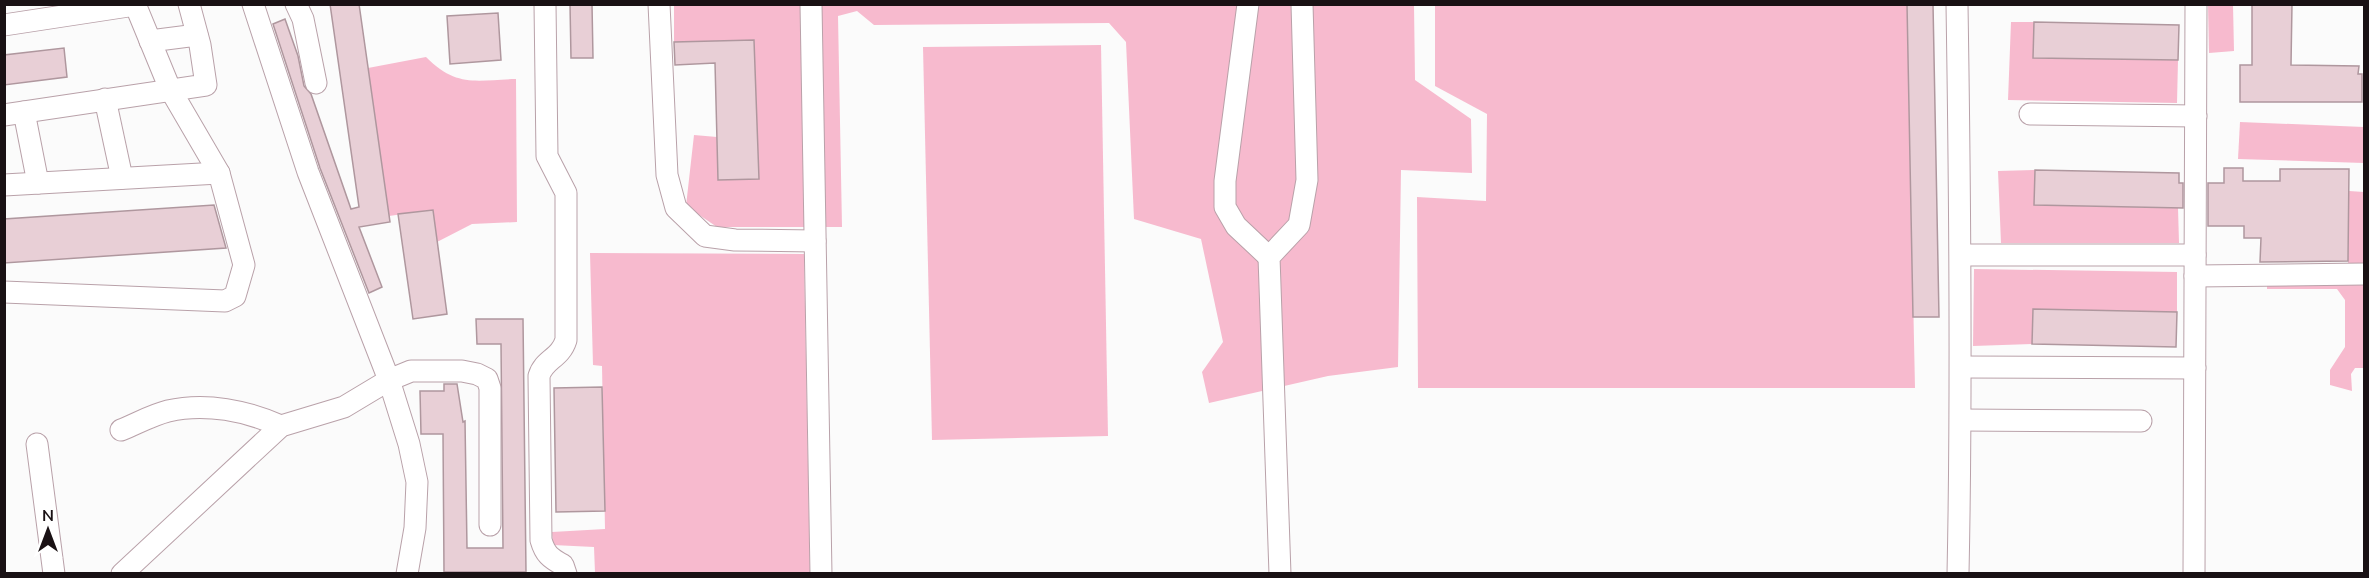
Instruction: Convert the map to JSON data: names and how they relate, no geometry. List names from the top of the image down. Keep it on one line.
{"north":"top"}
